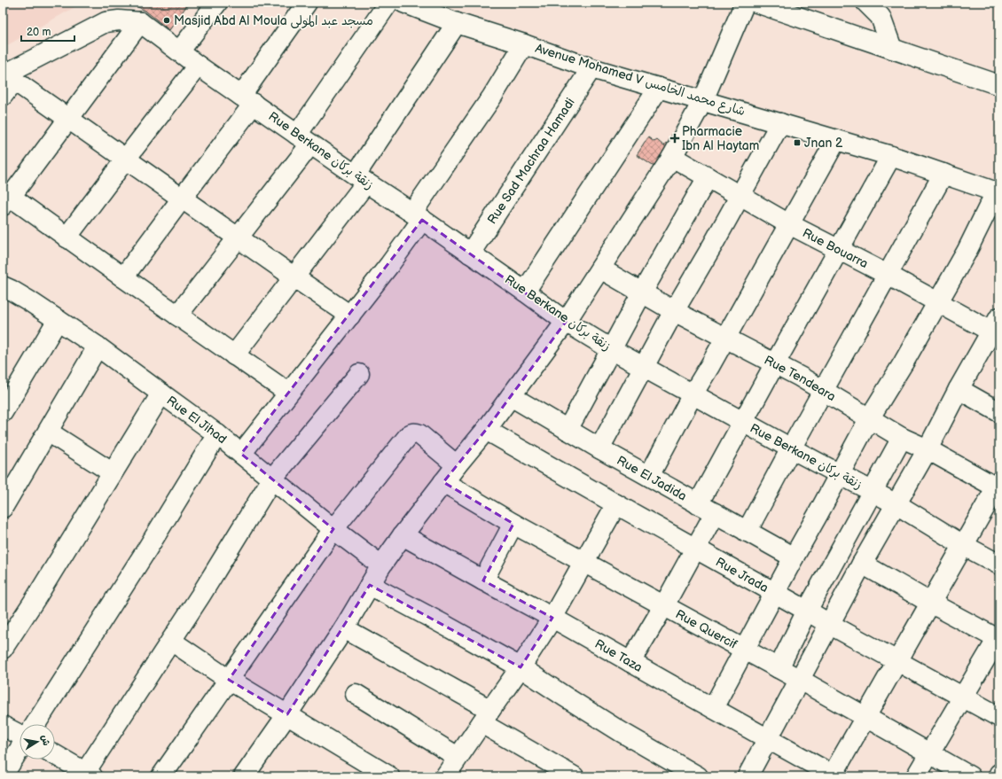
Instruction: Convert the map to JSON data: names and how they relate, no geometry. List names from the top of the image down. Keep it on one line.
{"streets":{"street":["Avenue Mohamed V شارع محمد الخامس","Rue Berkane زنقة بركان","Rue Sad Machraa Hamadi","Rue Bouarra","Rue Tendeara","Rue El Jihad","Rue El Jadida","Rue Jrada","Rue Quercif","Rue Taza"]},"crossings":[["Avenue Mohamed V شارع محمد الخامس","Rue Sad Machraa Hamadi"],["Rue Berkane زنقة بركان","Rue Sad Machraa Hamadi"]],"places":{"other":["Masjid Abd Al Moula مسجد عبد المولى"],"health":["Pharmacie Ibn Al Haytam"],"transit":["Jnan 2"]},"scale_bar":"20 m","north":"right"}
